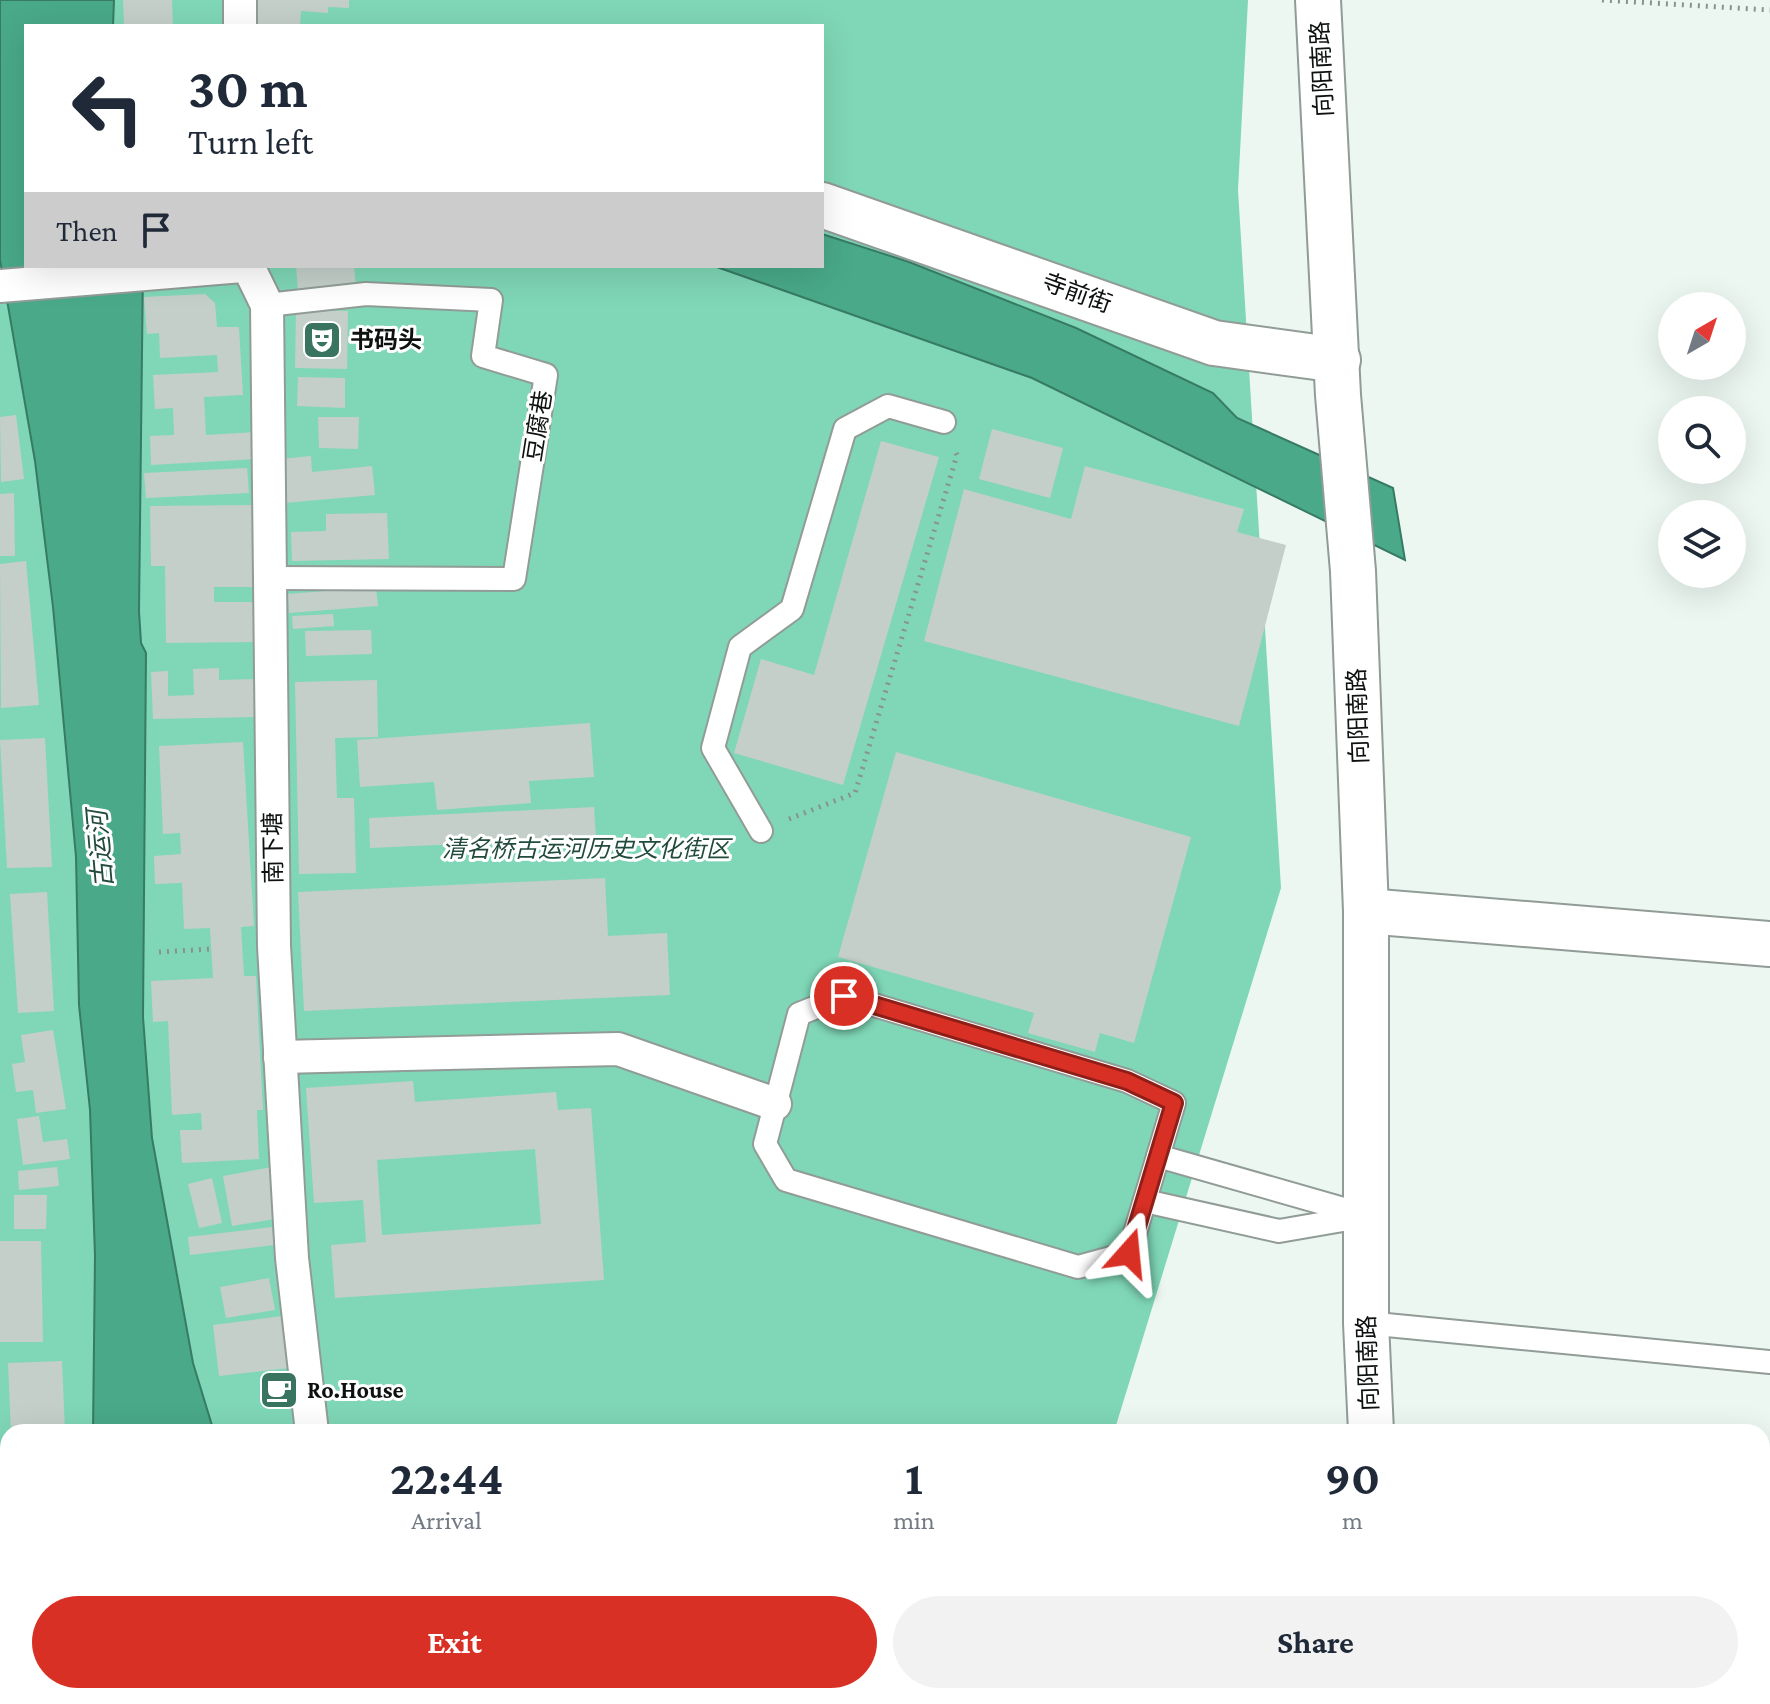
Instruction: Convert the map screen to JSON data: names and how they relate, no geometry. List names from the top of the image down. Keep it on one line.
{"streets":{"street":["向阳南路","寺前街","南下塘"],"lane":["豆腐巷"]},"crossings":[["向阳南路","寺前街"],["豆腐巷","南下塘"]],"water":["古运河"],"parks":["清名桥古运河历史文化街区"],"places":{"theatre":["书码头"],"cafe":["Ro.House"]},"north":"top right","page":{"turn":["30 m","Turn left"],"then":"Then","eta":["22:44","Arrival","1","min","90","m"],"buttons":["Exit","Share"]}}
